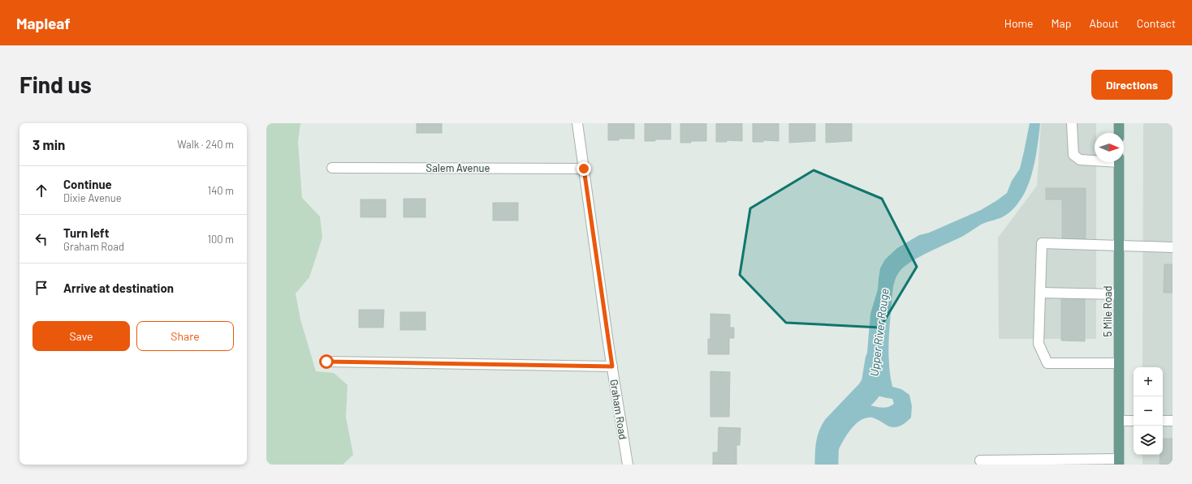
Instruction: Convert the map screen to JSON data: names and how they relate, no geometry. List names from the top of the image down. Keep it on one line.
{"streets":{"main road":["5 Mile Road"],"street":["Salem Avenue","Graham Road"]},"crossings":[["Salem Avenue","Graham Road"]],"water":["Upper River Rouge"],"north":"right","page":{"header":"Mapleaf","nav":["Home","Map","About","Contact"],"buttons":["Directions",["Save","Share"]],"title":"Find us","heading":["3 min","Walk · 240 m"],"list":[["Continue","Dixie Avenue","140 m"],["Turn left","Graham Road","100 m"],"Arrive at destination"],"map_buttons":["+","−"]}}
